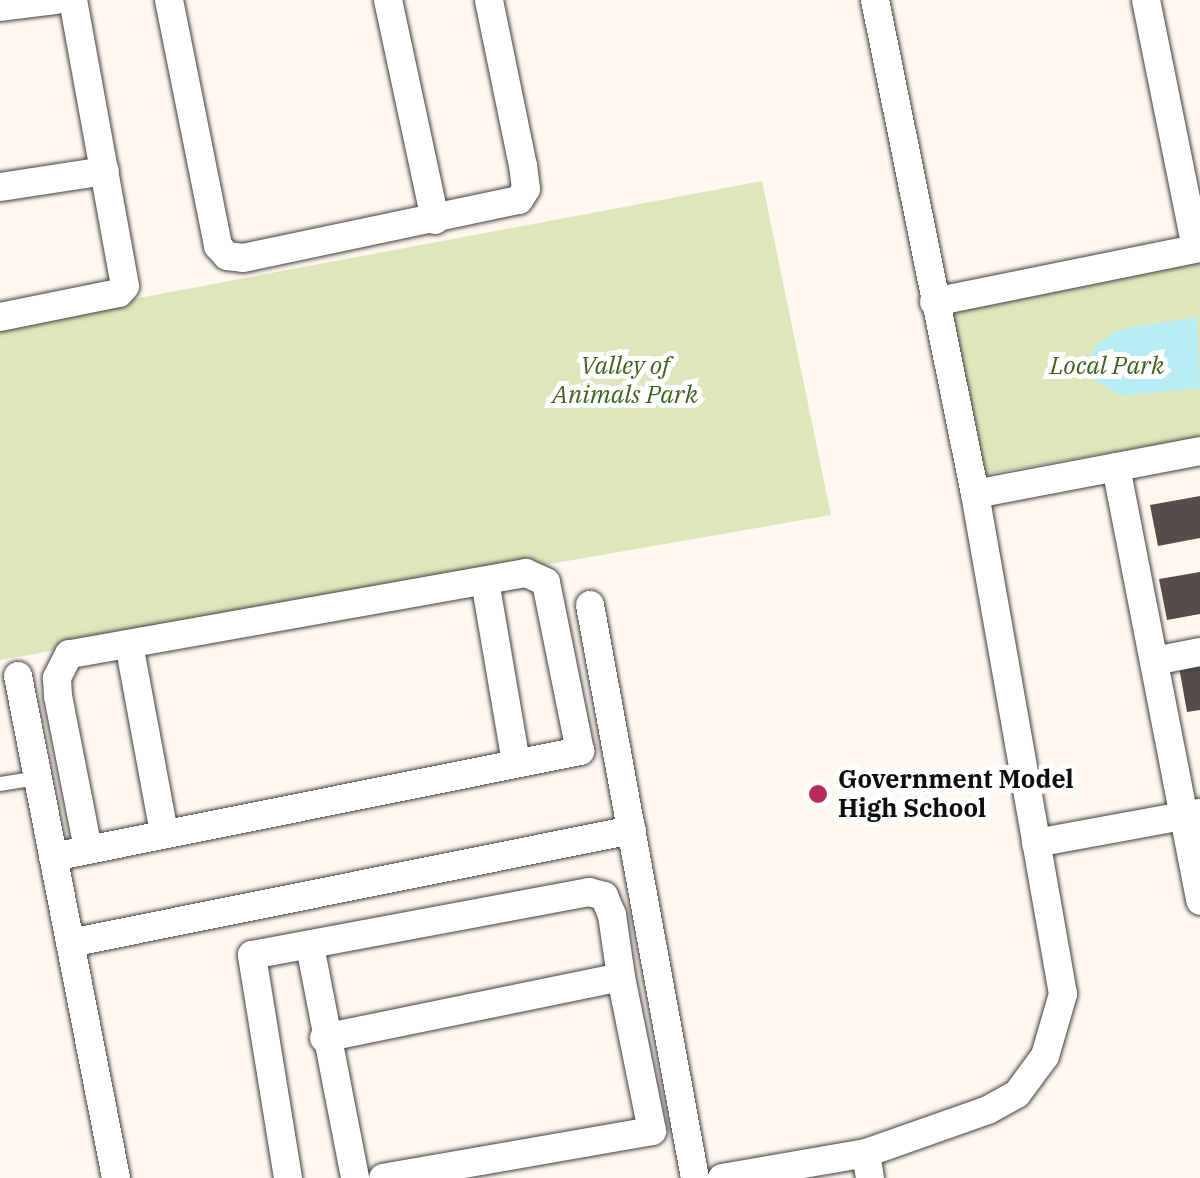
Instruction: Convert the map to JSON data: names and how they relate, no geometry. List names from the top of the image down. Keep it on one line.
{"parks":["Local Park","Valley of Animals Park"],"places":["Government Model High School"]}
